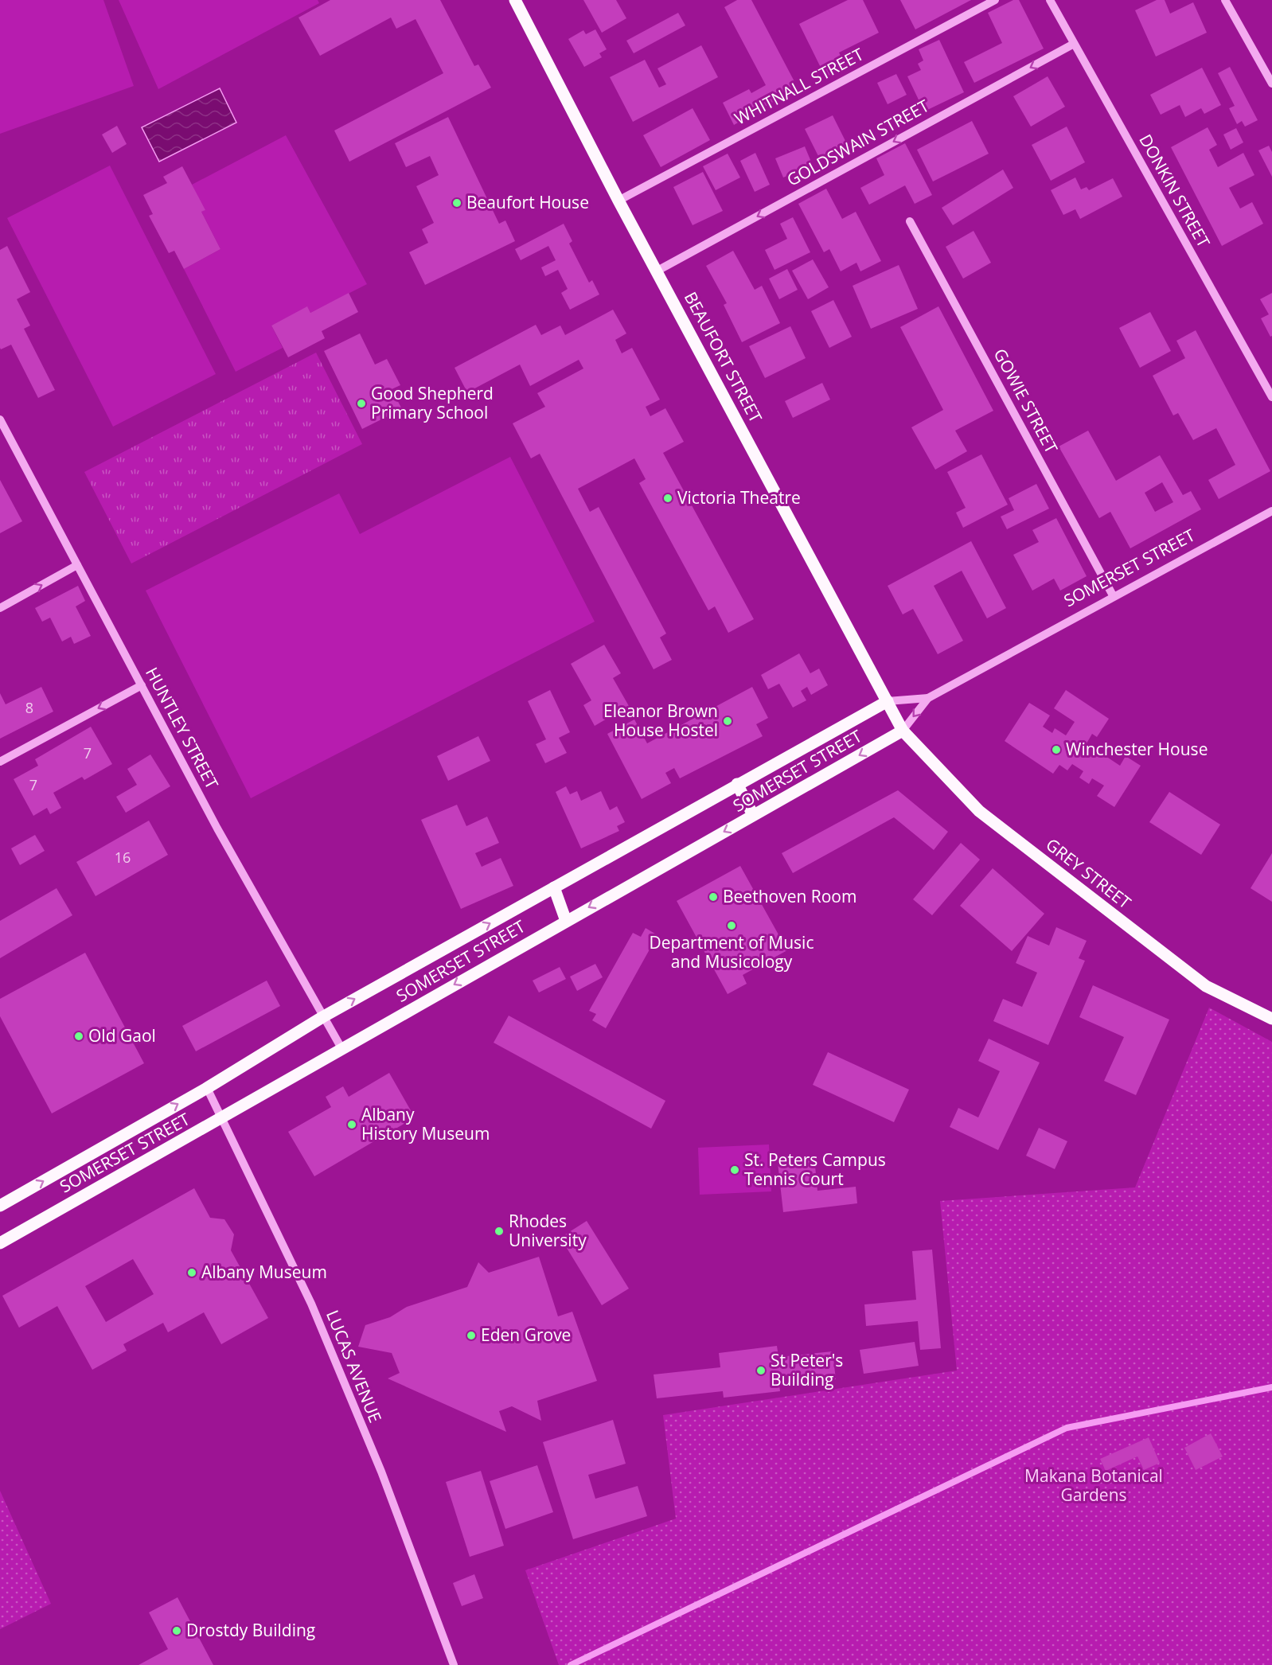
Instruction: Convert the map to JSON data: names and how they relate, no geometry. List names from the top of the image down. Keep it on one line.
{"streets":{"main road":["BEAUFORT STREET","SOMERSET STREET","GREY STREET"],"street":["WHITNALL STREET","GOLDSWAIN STREET","DONKIN STREET","GOWIE STREET","HUNTLEY STREET","LUCAS AVENUE"]},"crossings":[["WHITNALL STREET","BEAUFORT STREET"],["GOLDSWAIN STREET","DONKIN STREET"],["GOLDSWAIN STREET","BEAUFORT STREET"],["BEAUFORT STREET","SOMERSET STREET"],["BEAUFORT STREET","GREY STREET"],["GOWIE STREET","SOMERSET STREET"],["SOMERSET STREET","HUNTLEY STREET"],["SOMERSET STREET","GREY STREET"],["SOMERSET STREET","LUCAS AVENUE"]],"one_way":["GOLDSWAIN STREET"],"parks":["Makana Botanical Gardens"],"places":["Beaufort House","Good Shepherd Primary School","Victoria Theatre","Eleanor Brown House Hostel","Winchester House","Beethoven Room","Department of Music and Musicology","Old Gaol","Albany History Museum","St. Peters Campus Tennis Court","Rhodes University","Albany Museum","Eden Grove","St Peter's Building","Drostdy Building"],"house_numbers":["8","7","7","16"]}
